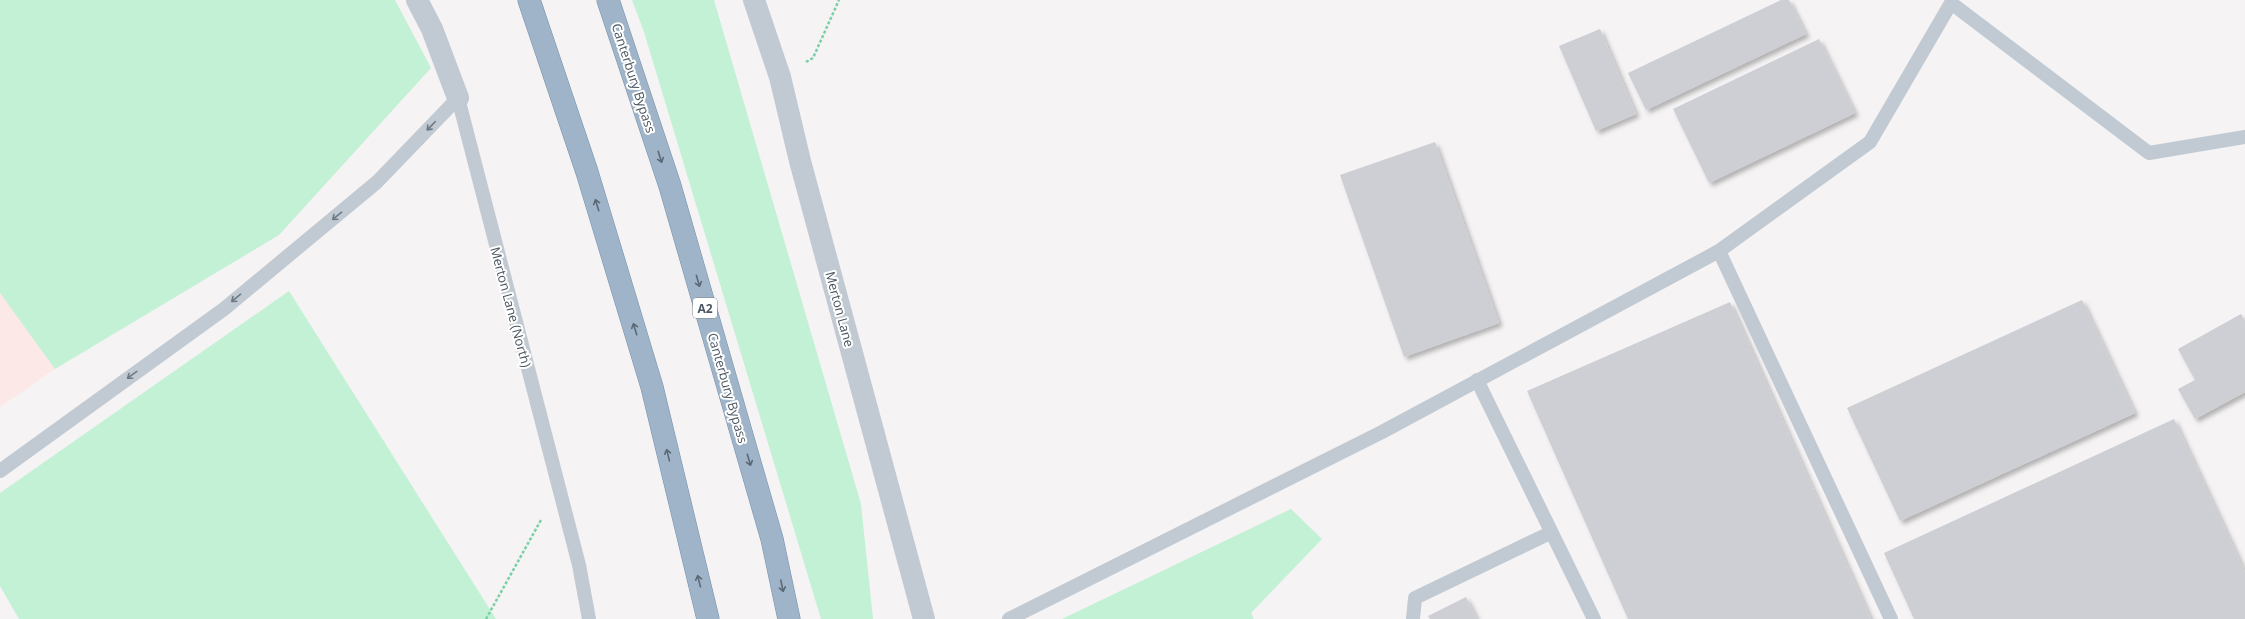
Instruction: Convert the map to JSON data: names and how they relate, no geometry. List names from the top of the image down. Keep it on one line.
{"streets":{"highway":["Canterbury Bypass","A2"],"street":["Merton Lane (North)","Merton Lane"]}}
